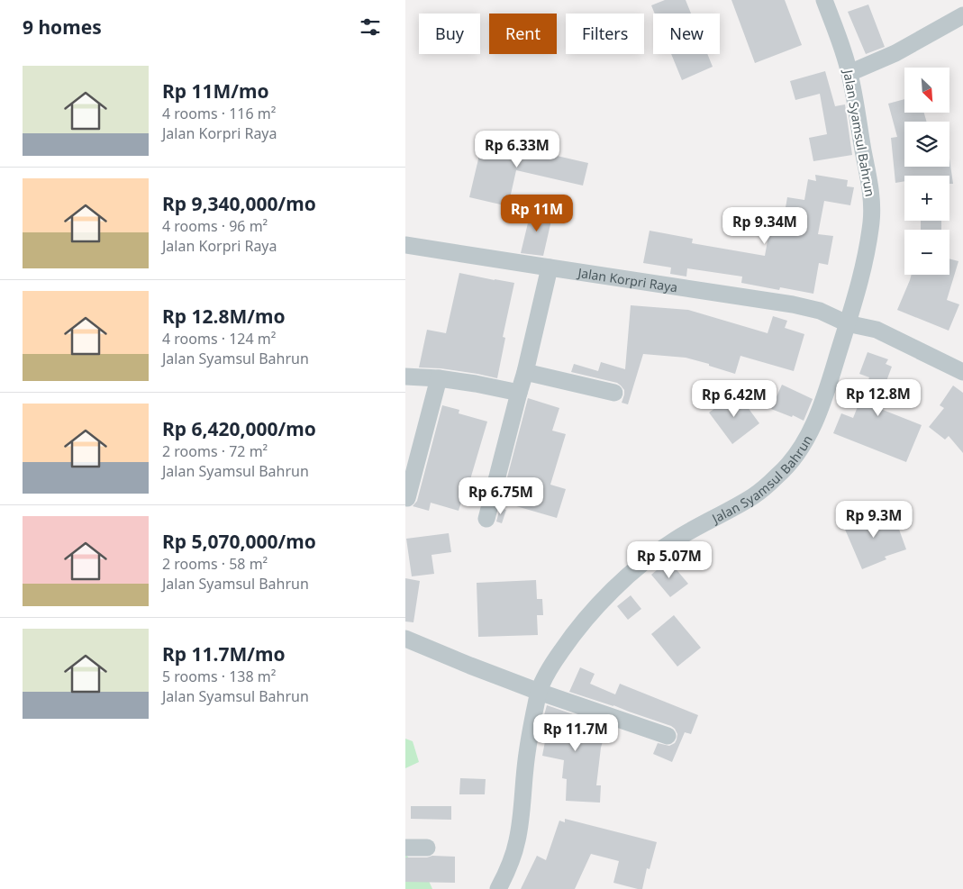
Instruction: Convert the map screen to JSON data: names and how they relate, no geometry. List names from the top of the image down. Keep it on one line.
{"streets":{"street":["Jalan Syamsul Bahrun","Jalan Korpri Raya"]},"crossings":[["Jalan Syamsul Bahrun","Jalan Korpri Raya"]],"north":"bottom right","page":{"heading":"9 homes","chip":["Buy","Rent","Filters","New"],"list":[{"name":"Rp 11M/mo","note":"4 rooms · 116 m² · Jalan Korpri Raya"},{"name":"Rp 9,340,000/mo","note":"4 rooms · 96 m² · Jalan Korpri Raya"},{"name":"Rp 12.8M/mo","note":"4 rooms · 124 m² · Jalan Syamsul Bahrun"},{"name":"Rp 6,420,000/mo","note":"2 rooms · 72 m² · Jalan Syamsul Bahrun"},{"name":"Rp 5,070,000/mo","note":"2 rooms · 58 m² · Jalan Syamsul Bahrun"},{"name":"Rp 11.7M/mo","note":"5 rooms · 138 m² · Jalan Syamsul Bahrun"}],"map_buttons":["+","−"],"price":["Rp 6.33M","Rp 11M","Rp 9.34M","Rp 12.8M","Rp 6.42M","Rp 6.75M","Rp 9.3M","Rp 5.07M","Rp 11.7M"]}}
